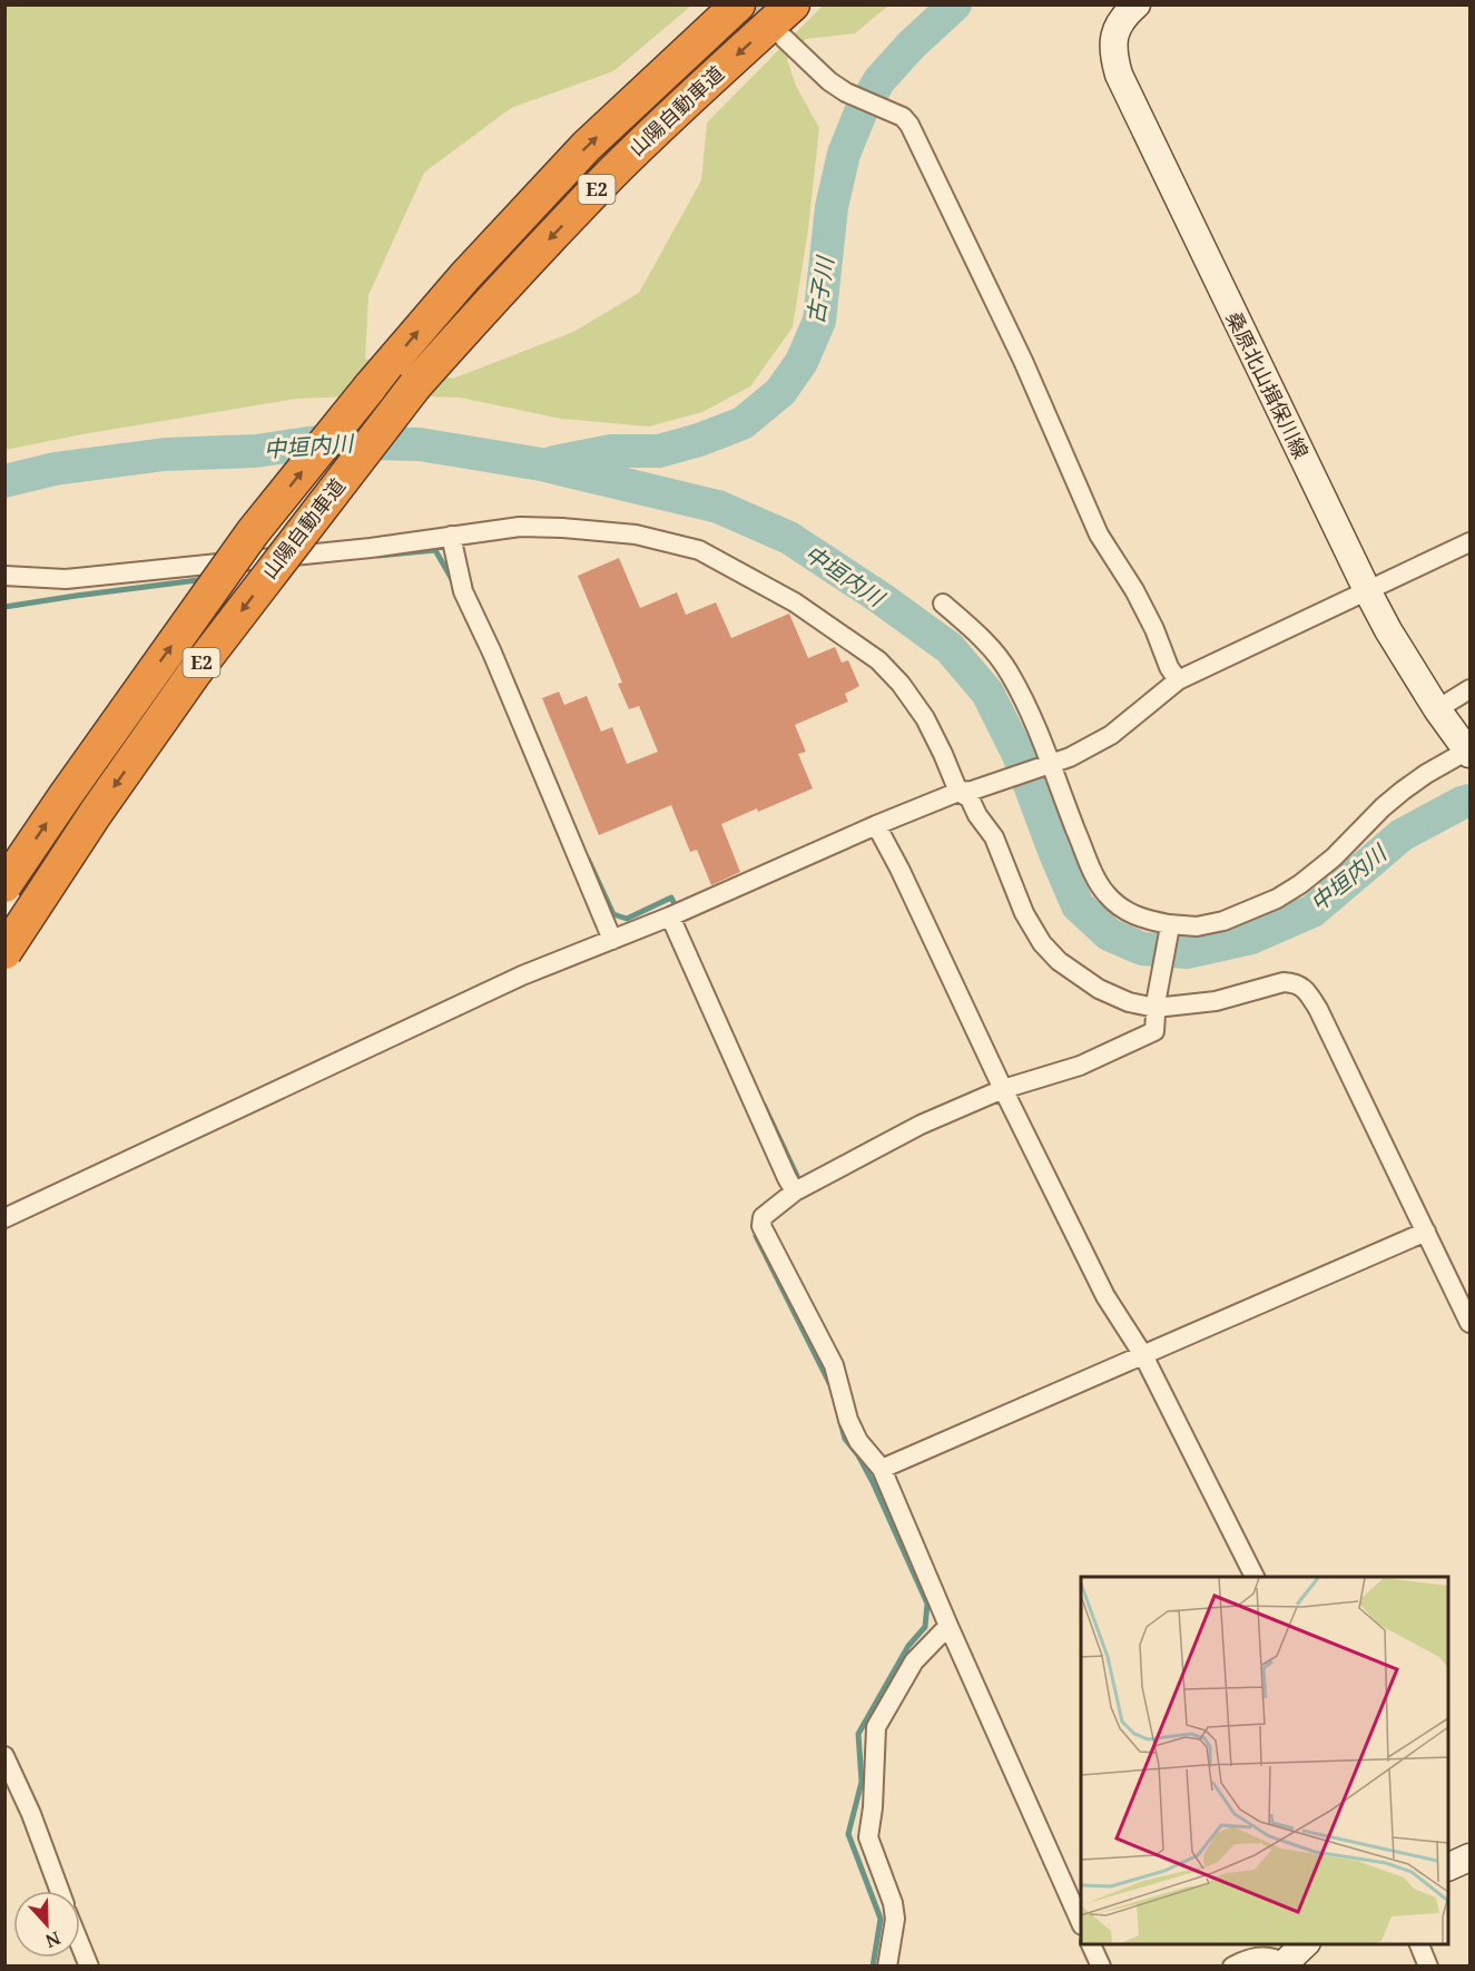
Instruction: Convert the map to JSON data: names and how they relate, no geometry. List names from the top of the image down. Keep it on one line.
{"streets":{"highway":["山陽自動車道","E2"],"main road":["桑原北山揖保川線"]},"water":["古子川","中垣内川"],"north":"bottom"}
